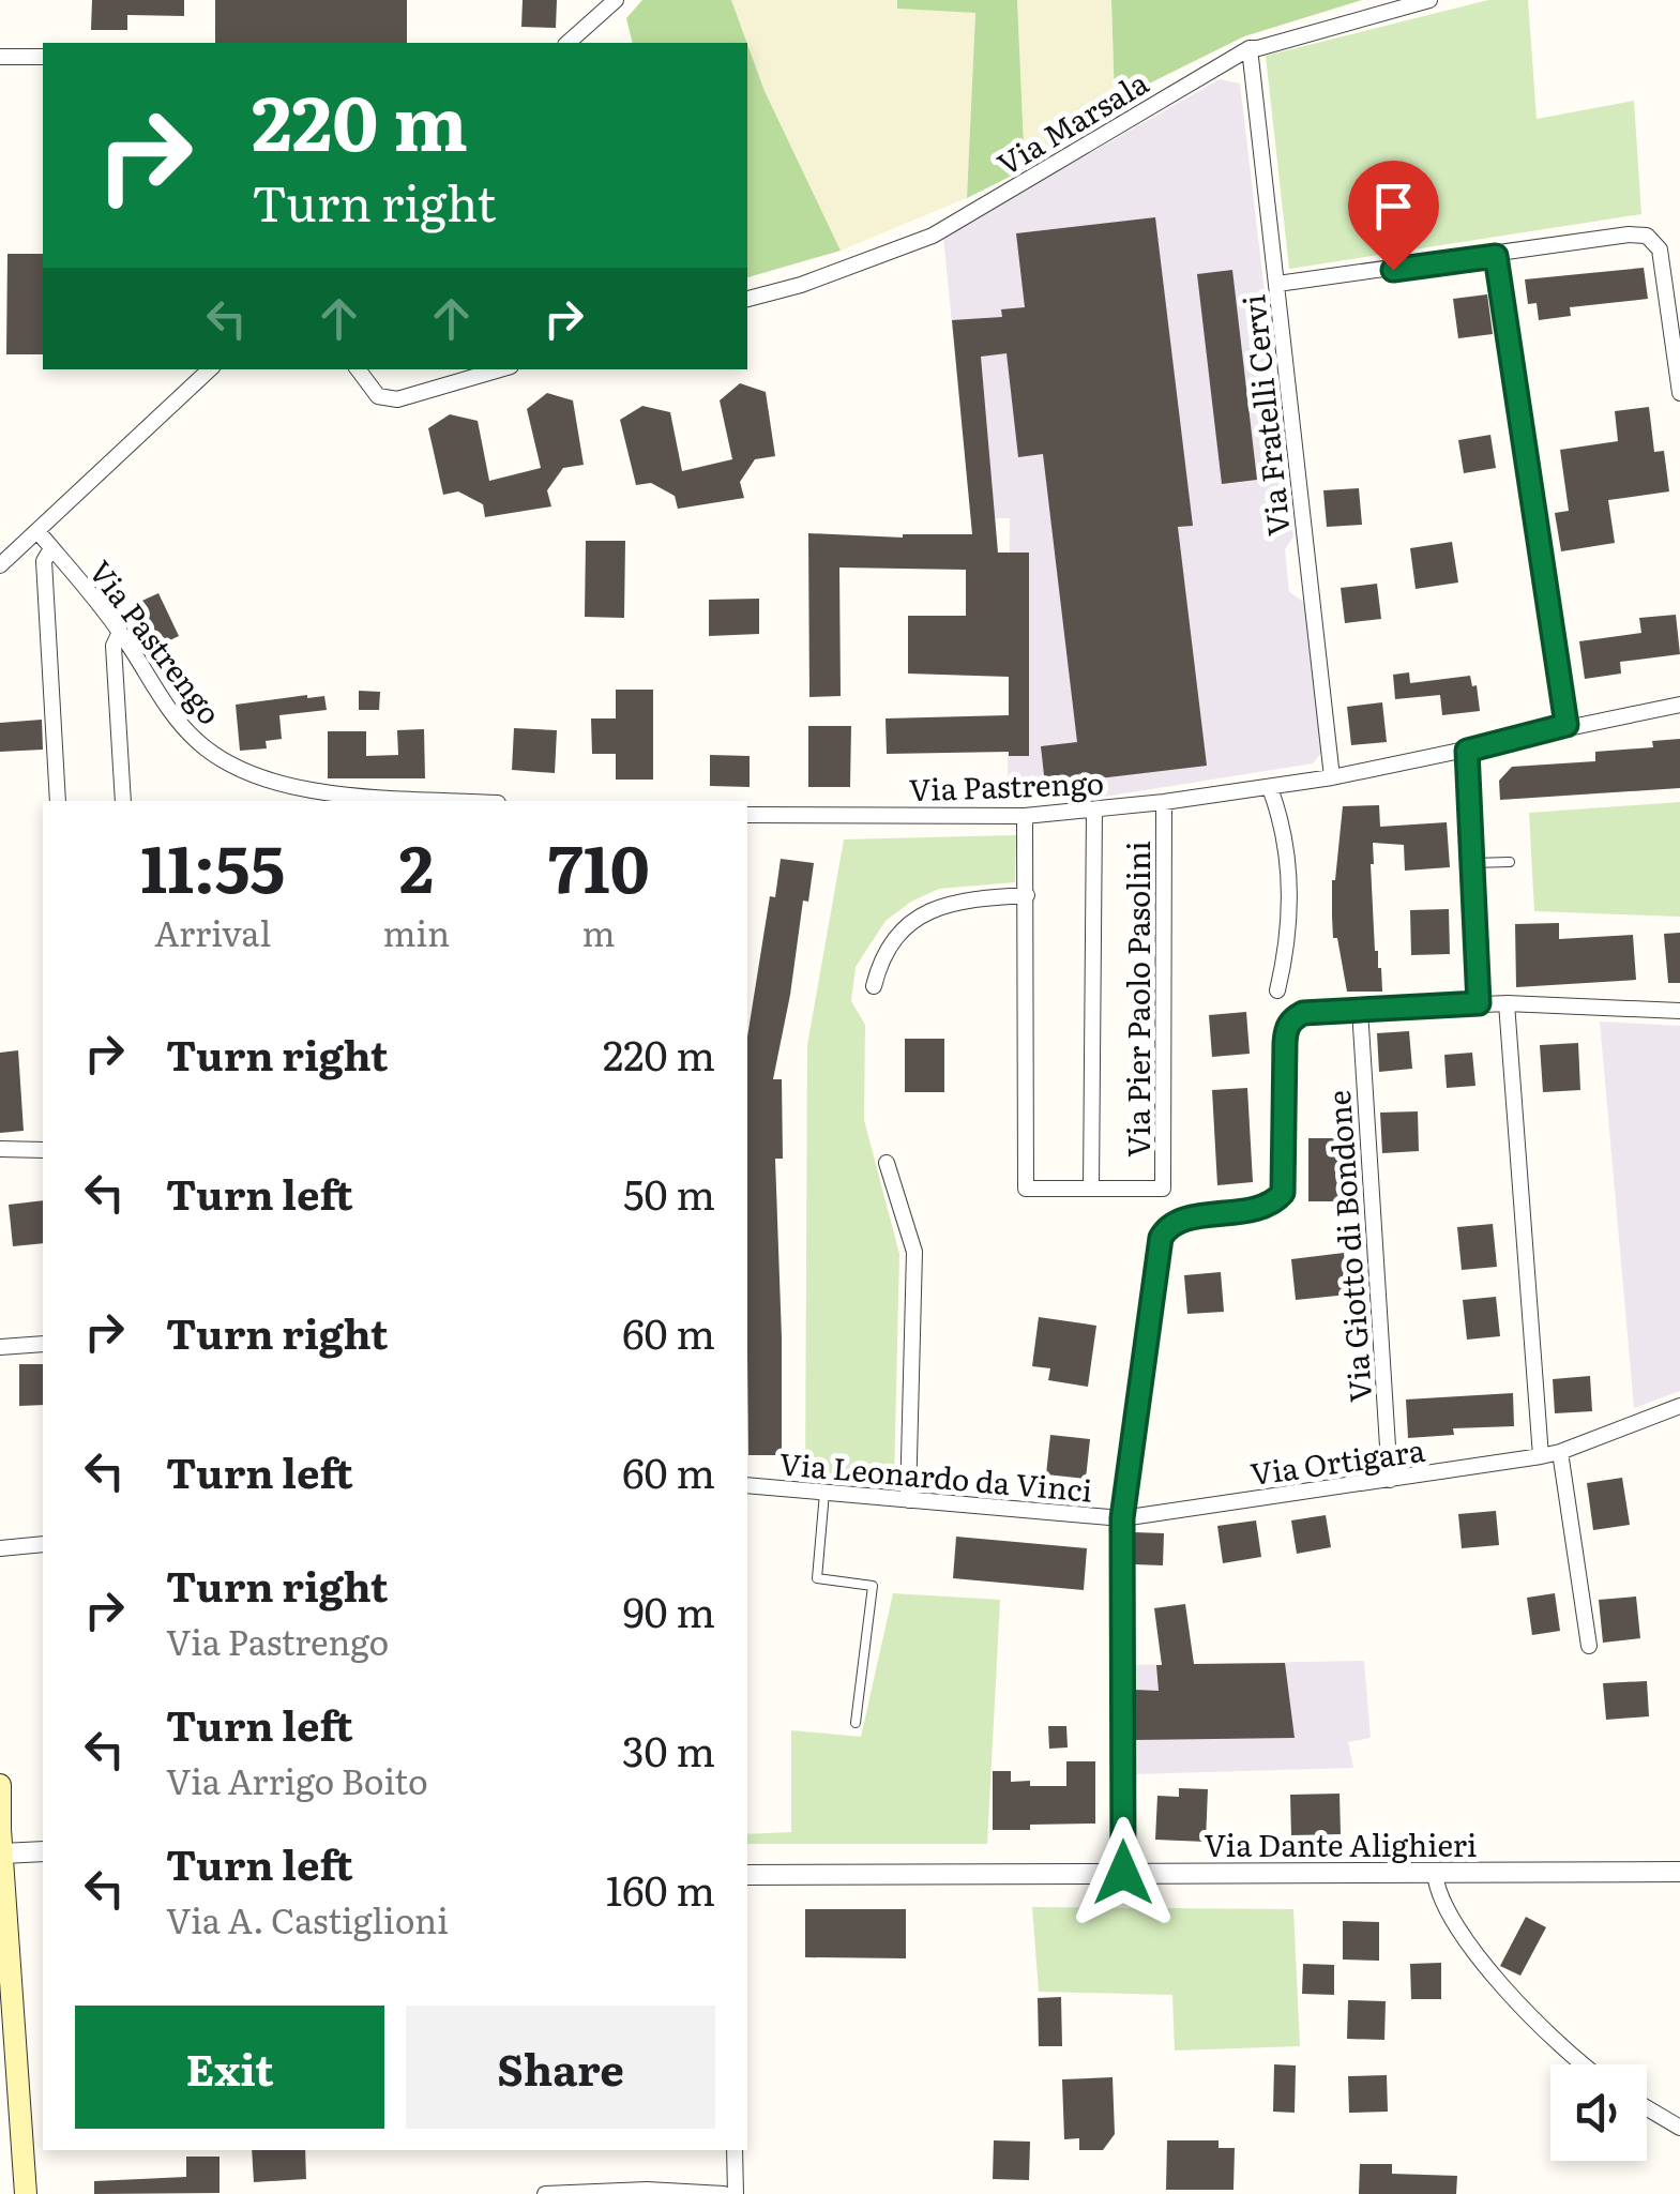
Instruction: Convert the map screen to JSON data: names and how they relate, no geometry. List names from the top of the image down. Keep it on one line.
{"streets":{"street":["Via Marsala","Via Fratelli Cervi","Via Pastrengo","Via Pier Paolo Pasolini","Via Giotto di Bondone","Via Ortigara","Via Leonardo da Vinci","Via Dante Alighieri"]},"crossings":[["Via Marsala","Via Fratelli Cervi"],["Via Fratelli Cervi","Via Pastrengo"],["Via Pastrengo","Via Pier Paolo Pasolini"],["Via Giotto di Bondone","Via Ortigara"],["Via Ortigara","Via Leonardo da Vinci"]],"page":{"turn":["220 m","Turn right"],"eta":["11:55","Arrival","2","min","710","m"],"list":[{"name":"Turn right","value":"220 m"},{"name":"Turn left","value":"50 m"},{"name":"Turn right","value":"60 m"},{"name":"Turn left","value":"60 m"},{"name":"Turn right","note":"Via Pastrengo","value":"90 m"},{"name":"Turn left","note":"Via Arrigo Boito","value":"30 m"},{"name":"Turn left","note":"Via A. Castiglioni","value":"160 m"}],"buttons":["Exit","Share"]}}
